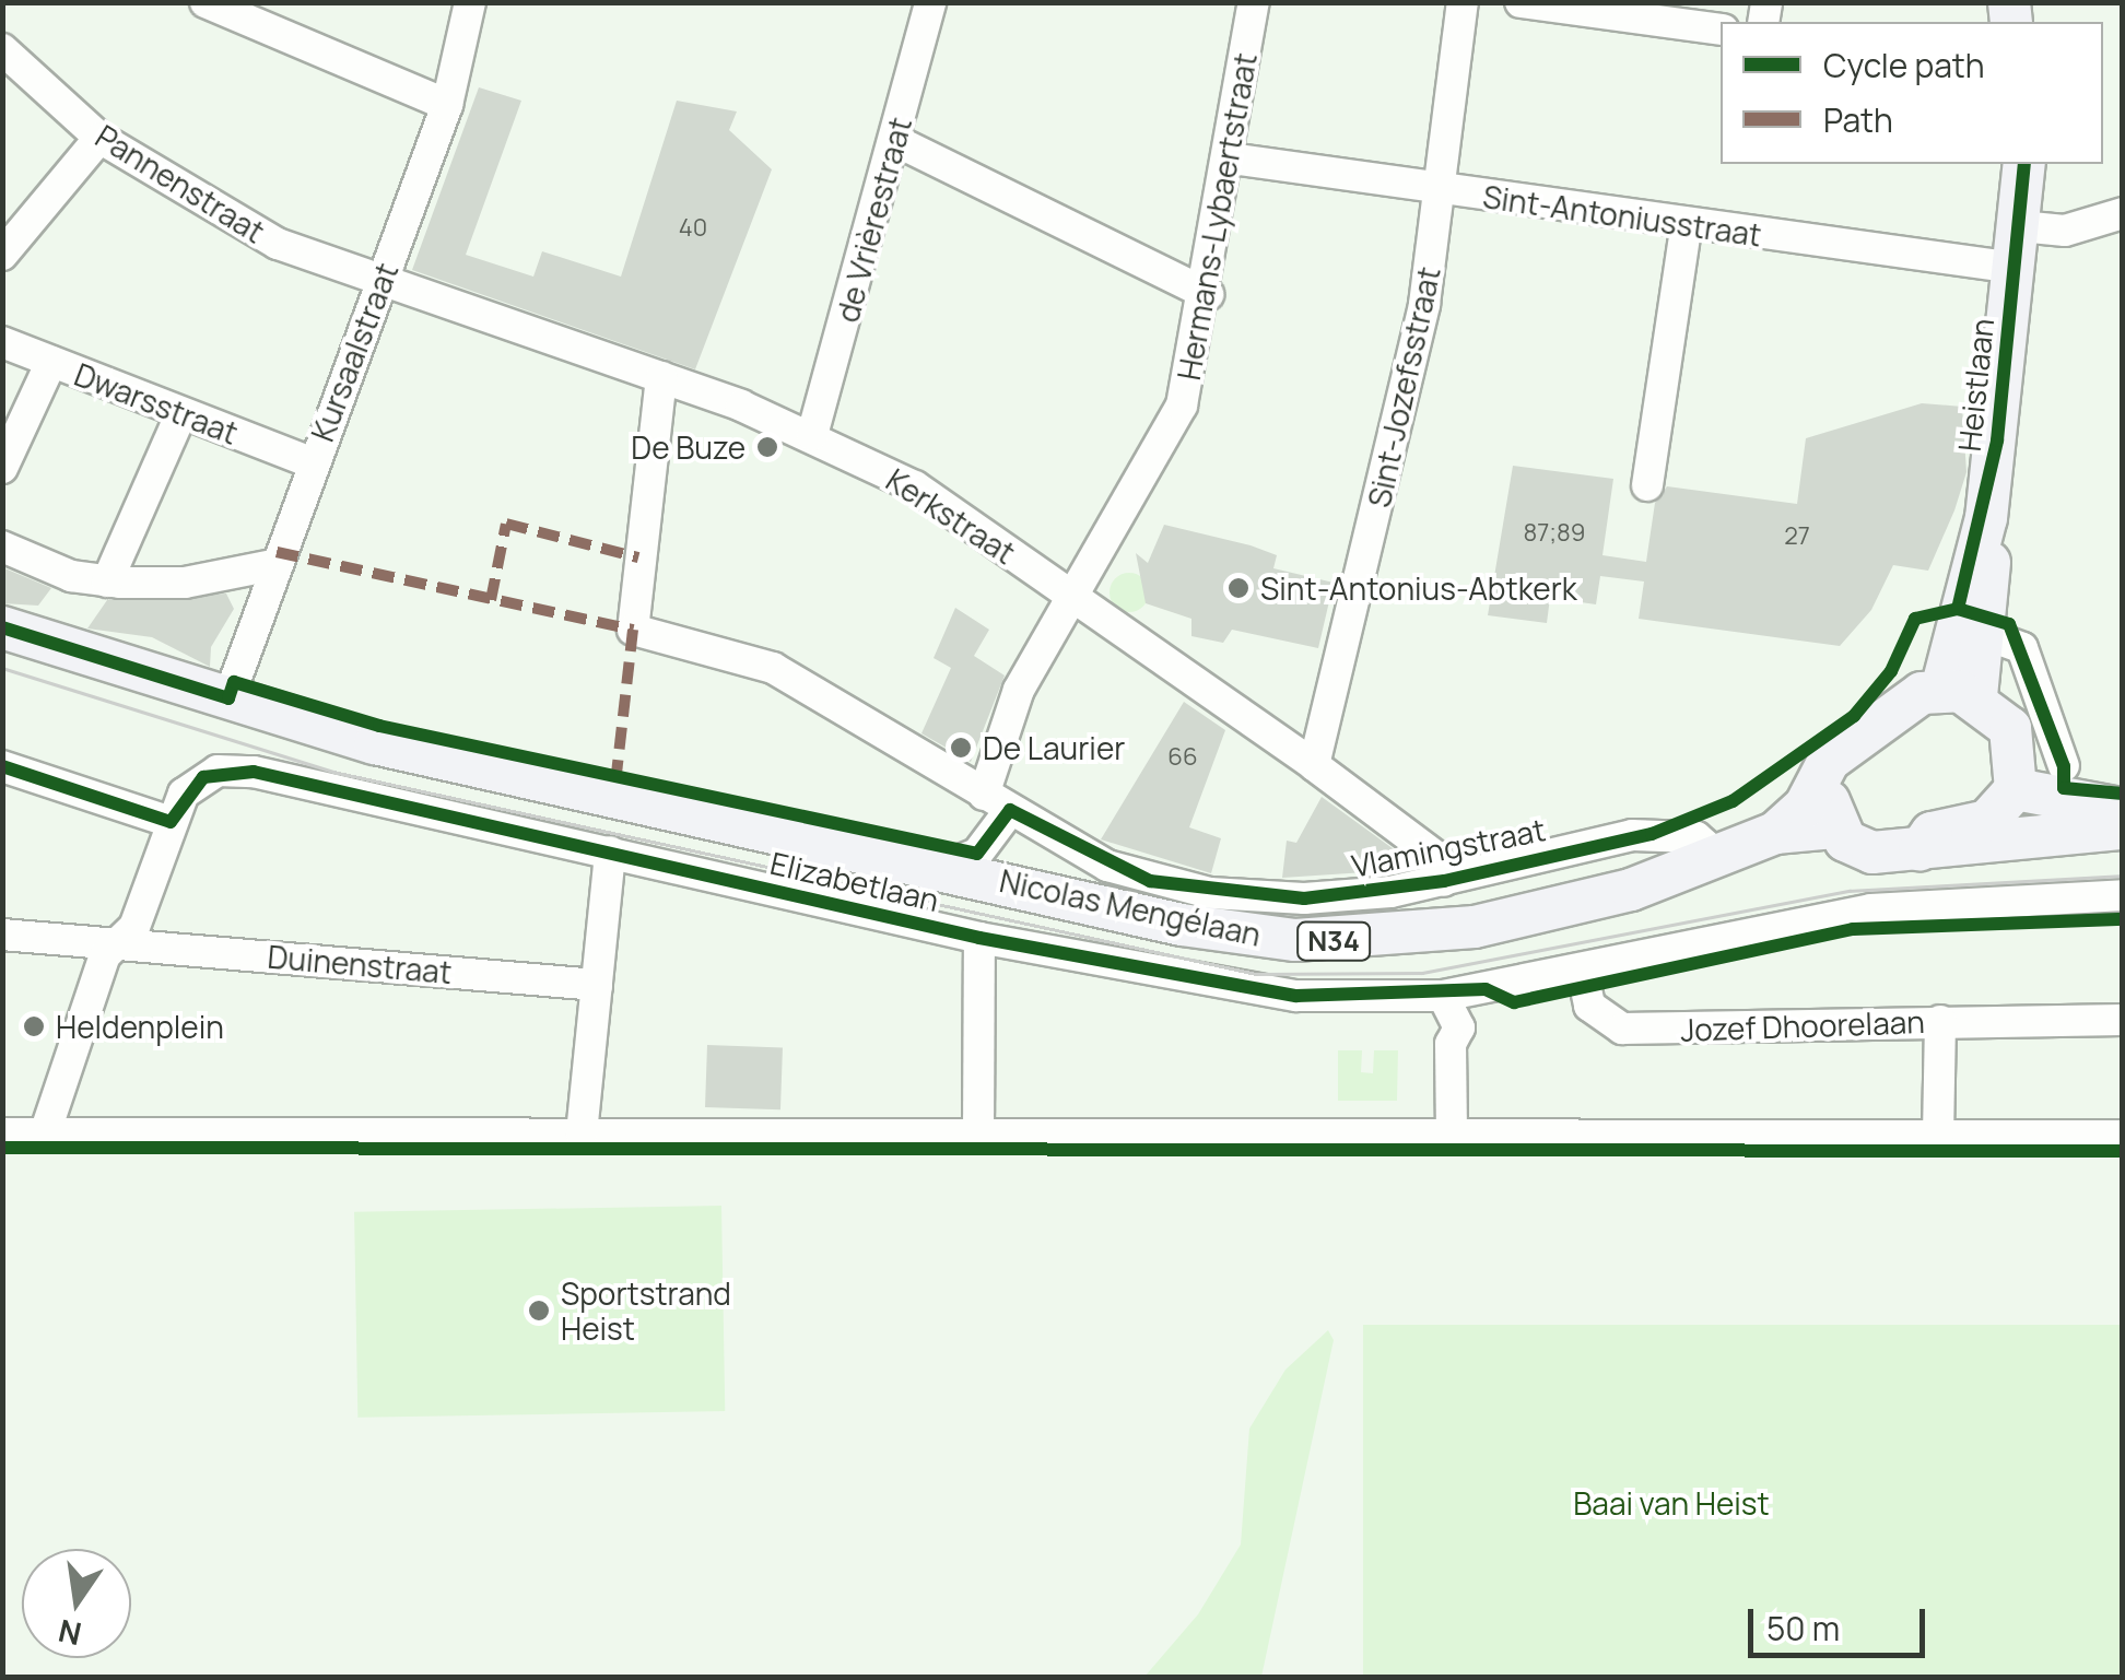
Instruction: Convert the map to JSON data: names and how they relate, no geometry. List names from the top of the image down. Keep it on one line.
{"streets":{"main road":["Heistlaan","Nicolas Mengélaan","N34"],"street":["Pannenstraat","Sint-Antoniusstraat","Hermans-Lybaertstraat","de Vrièrestraat","Kursaalstraat","Sint-Jozefsstraat","Dwarsstraat","Kerkstraat","Vlamingstraat","Elizabetlaan","Duinenstraat","Jozef Dhoorelaan"]},"crossings":[["Pannenstraat","Kursaalstraat"],["Pannenstraat","Kerkstraat"],["Sint-Antoniusstraat","Hermans-Lybaertstraat"],["Sint-Antoniusstraat","Heistlaan"],["Sint-Antoniusstraat","Sint-Jozefsstraat"],["Hermans-Lybaertstraat","Kerkstraat"],["Hermans-Lybaertstraat","Vlamingstraat"],["Hermans-Lybaertstraat","Nicolas Mengélaan"],["de Vrièrestraat","Kerkstraat"],["Kursaalstraat","Dwarsstraat"],["Kursaalstraat","Kerkstraat"],["Kursaalstraat","Nicolas Mengélaan"],["Kursaalstraat","N34"],["Heistlaan","Nicolas Mengélaan"],["Heistlaan","N34"],["Sint-Jozefsstraat","Kerkstraat"],["Kerkstraat","Vlamingstraat"],["Vlamingstraat","Nicolas Mengélaan"],["Elizabetlaan","Jozef Dhoorelaan"],["Nicolas Mengélaan","N34"]],"parks":["Baai van Heist"],"places":["De Buze","Sint-Antonius-Abtkerk","De Laurier","Heldenplein","Sportstrand Heist"],"house_numbers":["40","87;89","27","66"],"legend":["Cycle path","Path"],"scale_bar":"50 m","north":"bottom"}
